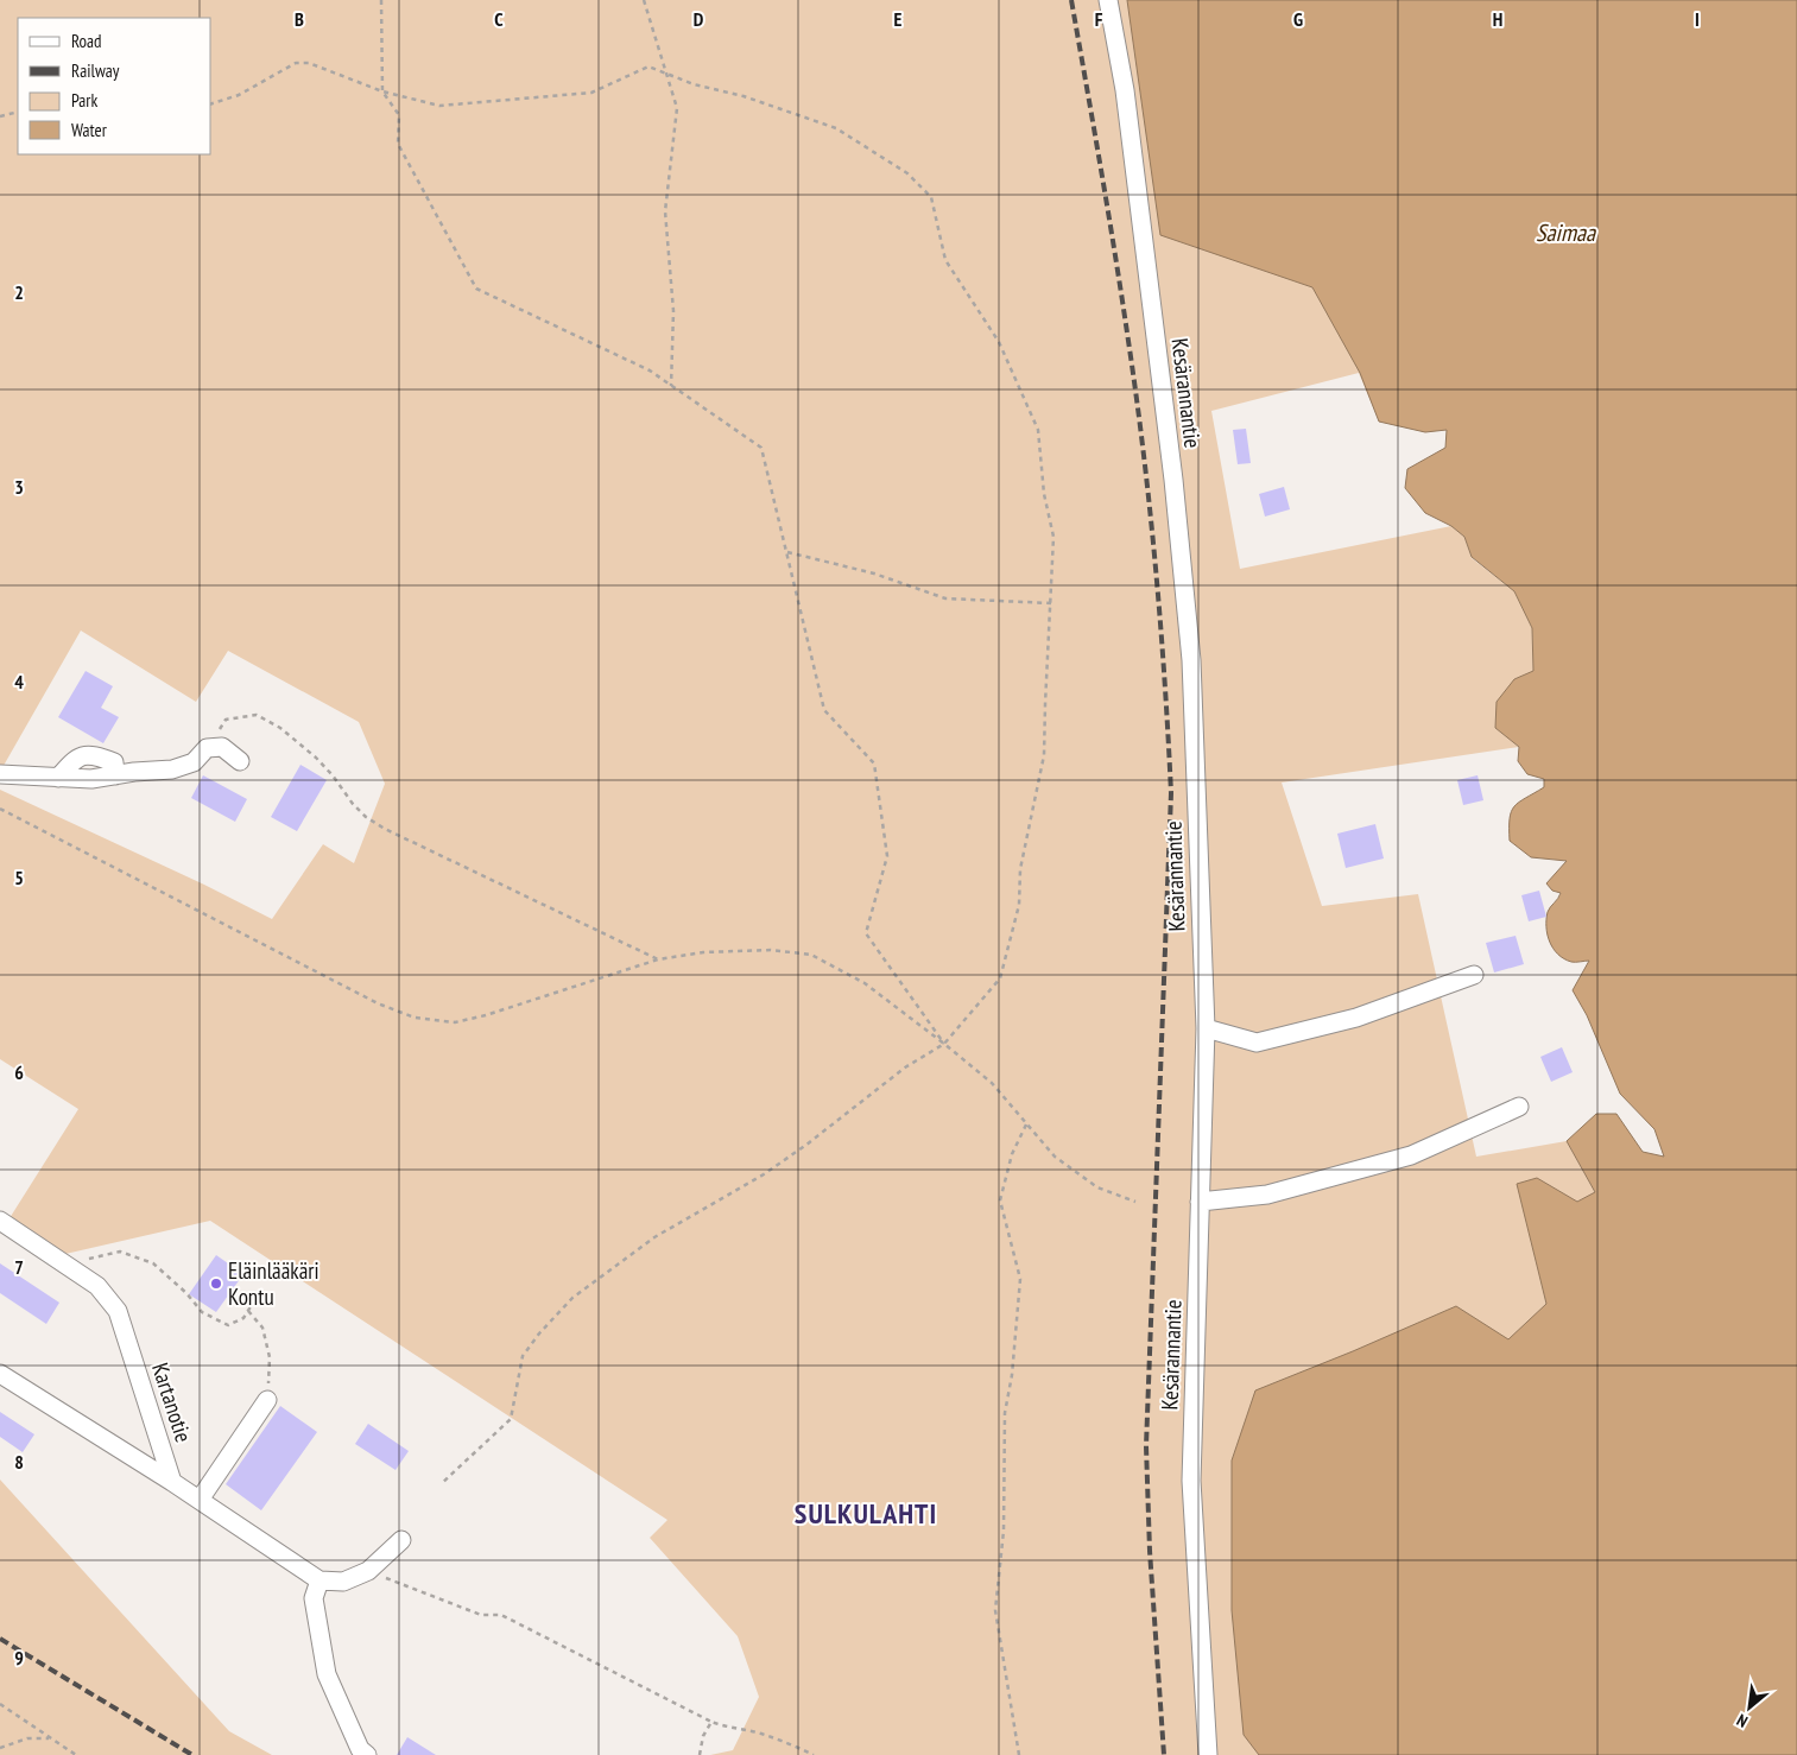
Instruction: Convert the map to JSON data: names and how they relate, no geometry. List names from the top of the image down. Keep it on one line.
{"streets":{"street":["Kesärannantie","Kartanotie"]},"districts":["SULKULAHTI"],"water":["Saimaa"],"places":["Eläinlääkäri Kontu"],"legend":["Road","Railway","Park","Water"],"north":"bottom left","grid":{"columns":["B","C","D","E","F","G","H","I"],"rows":["2","3","4","5","6","7","8","9"]}}
